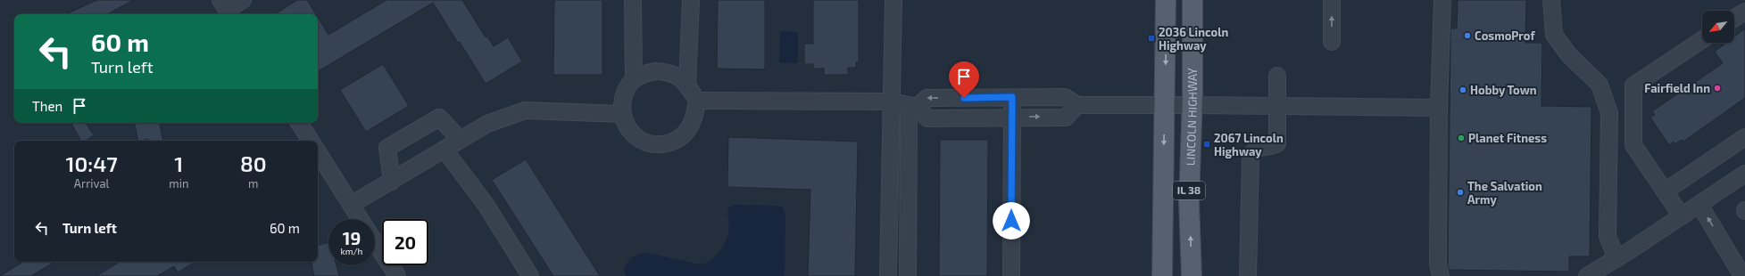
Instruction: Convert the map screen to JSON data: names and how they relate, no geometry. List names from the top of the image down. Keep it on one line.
{"streets":{"main road":["LINCOLN HIGHWAY","IL 38"]},"places":{"other":["CosmoProf","Fairfield Inn","Hobby Town","Planet Fitness","The Salvation Army"],"transit":["2036 Lincoln Highway","2067 Lincoln Highway"]},"north":"bottom left","page":{"turn":["60 m","Turn left"],"then":"Then","eta":["10:47","Arrival","1","min","80","m"],"list":[{"name":"Turn left","value":"60 m"}],"speed":"19 km/h","limit":"20"}}
